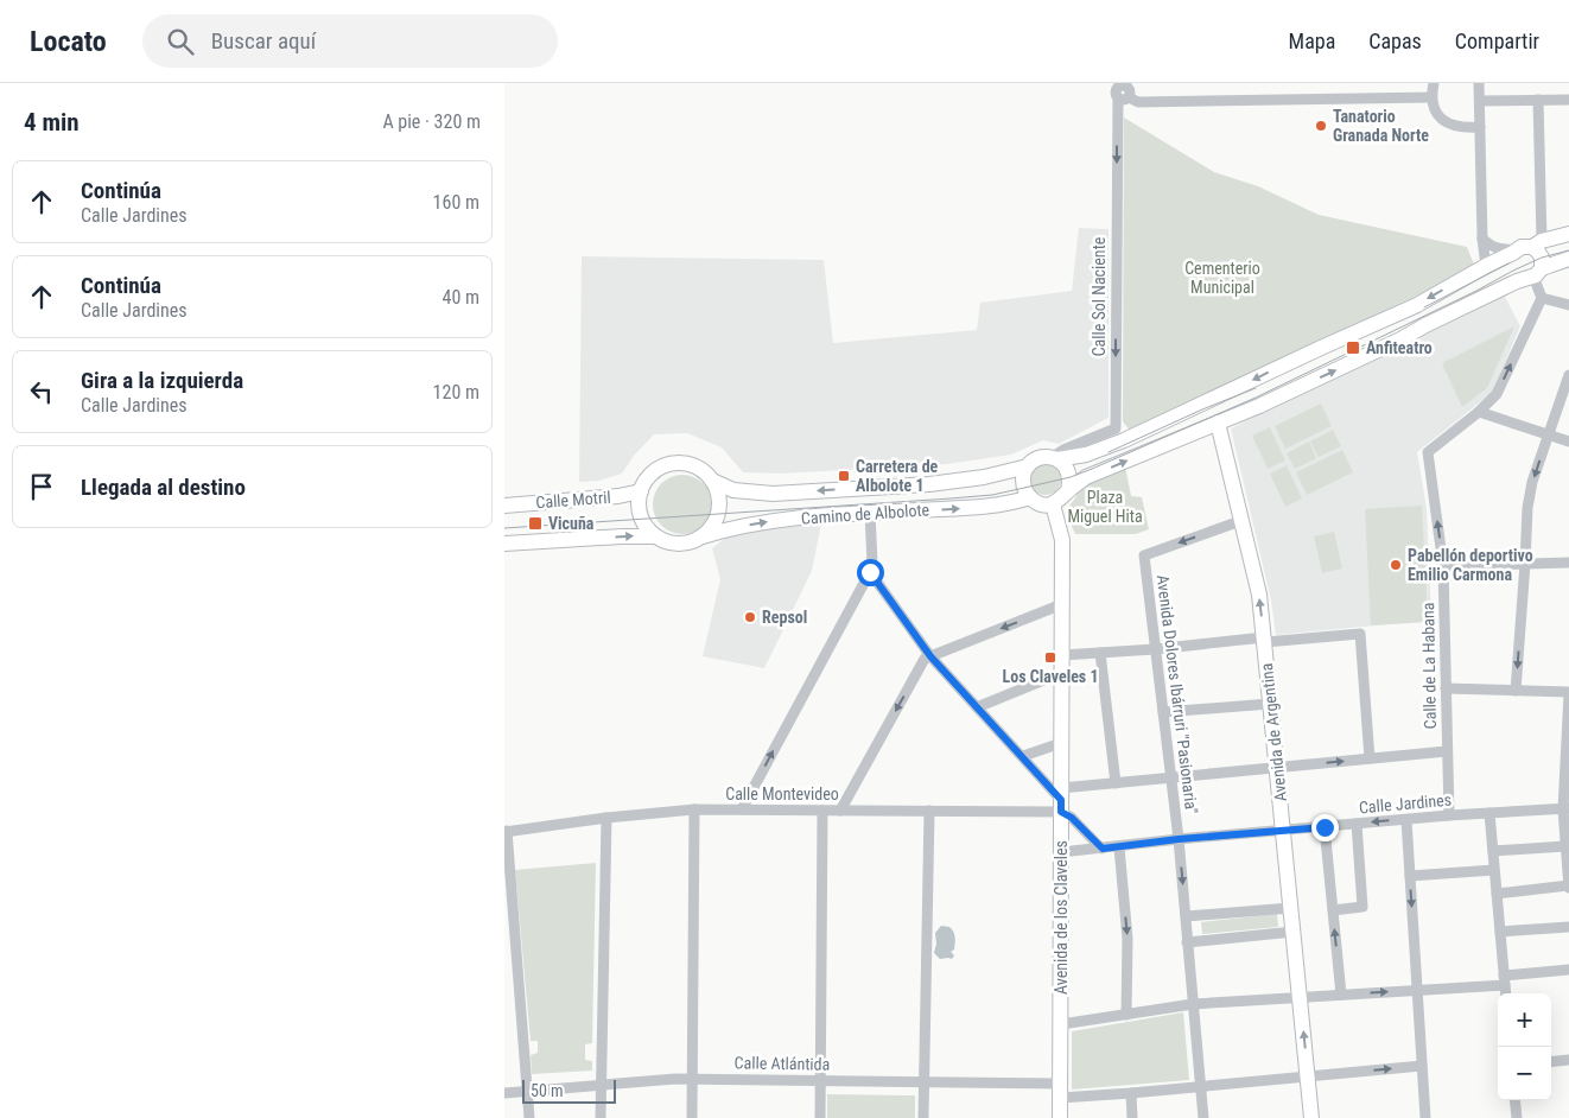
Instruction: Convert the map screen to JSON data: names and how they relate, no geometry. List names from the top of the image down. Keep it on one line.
{"streets":{"street":["Calle Sol Naciente","Calle Motril","Camino de Albolote","Calle de La Habana","Avenida Dolores Ibárruri \"Pasionaria\"","Avenida de Argentina","Calle Montevideo","Calle Jardines","Avenida de los Claveles","Calle Atlántida"]},"crossings":[["Calle Sol Naciente","Camino de Albolote"],["Calle Sol Naciente","Avenida de los Claveles"],["Calle Motril","Camino de Albolote"],["Camino de Albolote","Avenida de los Claveles"],["Calle de La Habana","Calle Montevideo"],["Calle de La Habana","Calle Jardines"],["Avenida Dolores Ibárruri \"Pasionaria\"","Avenida de Argentina"],["Avenida Dolores Ibárruri \"Pasionaria\"","Calle Montevideo"],["Avenida Dolores Ibárruri \"Pasionaria\"","Calle Jardines"],["Avenida Dolores Ibárruri \"Pasionaria\"","Calle Atlántida"],["Avenida de Argentina","Calle Montevideo"],["Avenida de Argentina","Calle Jardines"],["Avenida de Argentina","Calle Atlántida"],["Calle Montevideo","Avenida de los Claveles"],["Calle Jardines","Avenida de los Claveles"],["Avenida de los Claveles","Calle Atlántida"]],"parks":["Cementerio Municipal","Plaza Miguel Hita"],"places":{"other":["Tanatorio Granada Norte","Pabellón deportivo Emilio Carmona","Repsol"],"transit":["Anfiteatro","Carretera de Albolote 1","Vicuña","Los Claveles 1"]},"scale_bar":"50 m","page":{"header":"Locato","search":"Buscar aquí","nav":["Mapa","Capas","Compartir"],"heading":["4 min","A pie · 320 m"],"list":[["Continúa","Calle Jardines","160 m"],["Continúa","Calle Jardines","40 m"],["Gira a la izquierda","Calle Jardines","120 m"],"Llegada al destino"],"map_buttons":["+","−"],"scale":"50 m"}}
